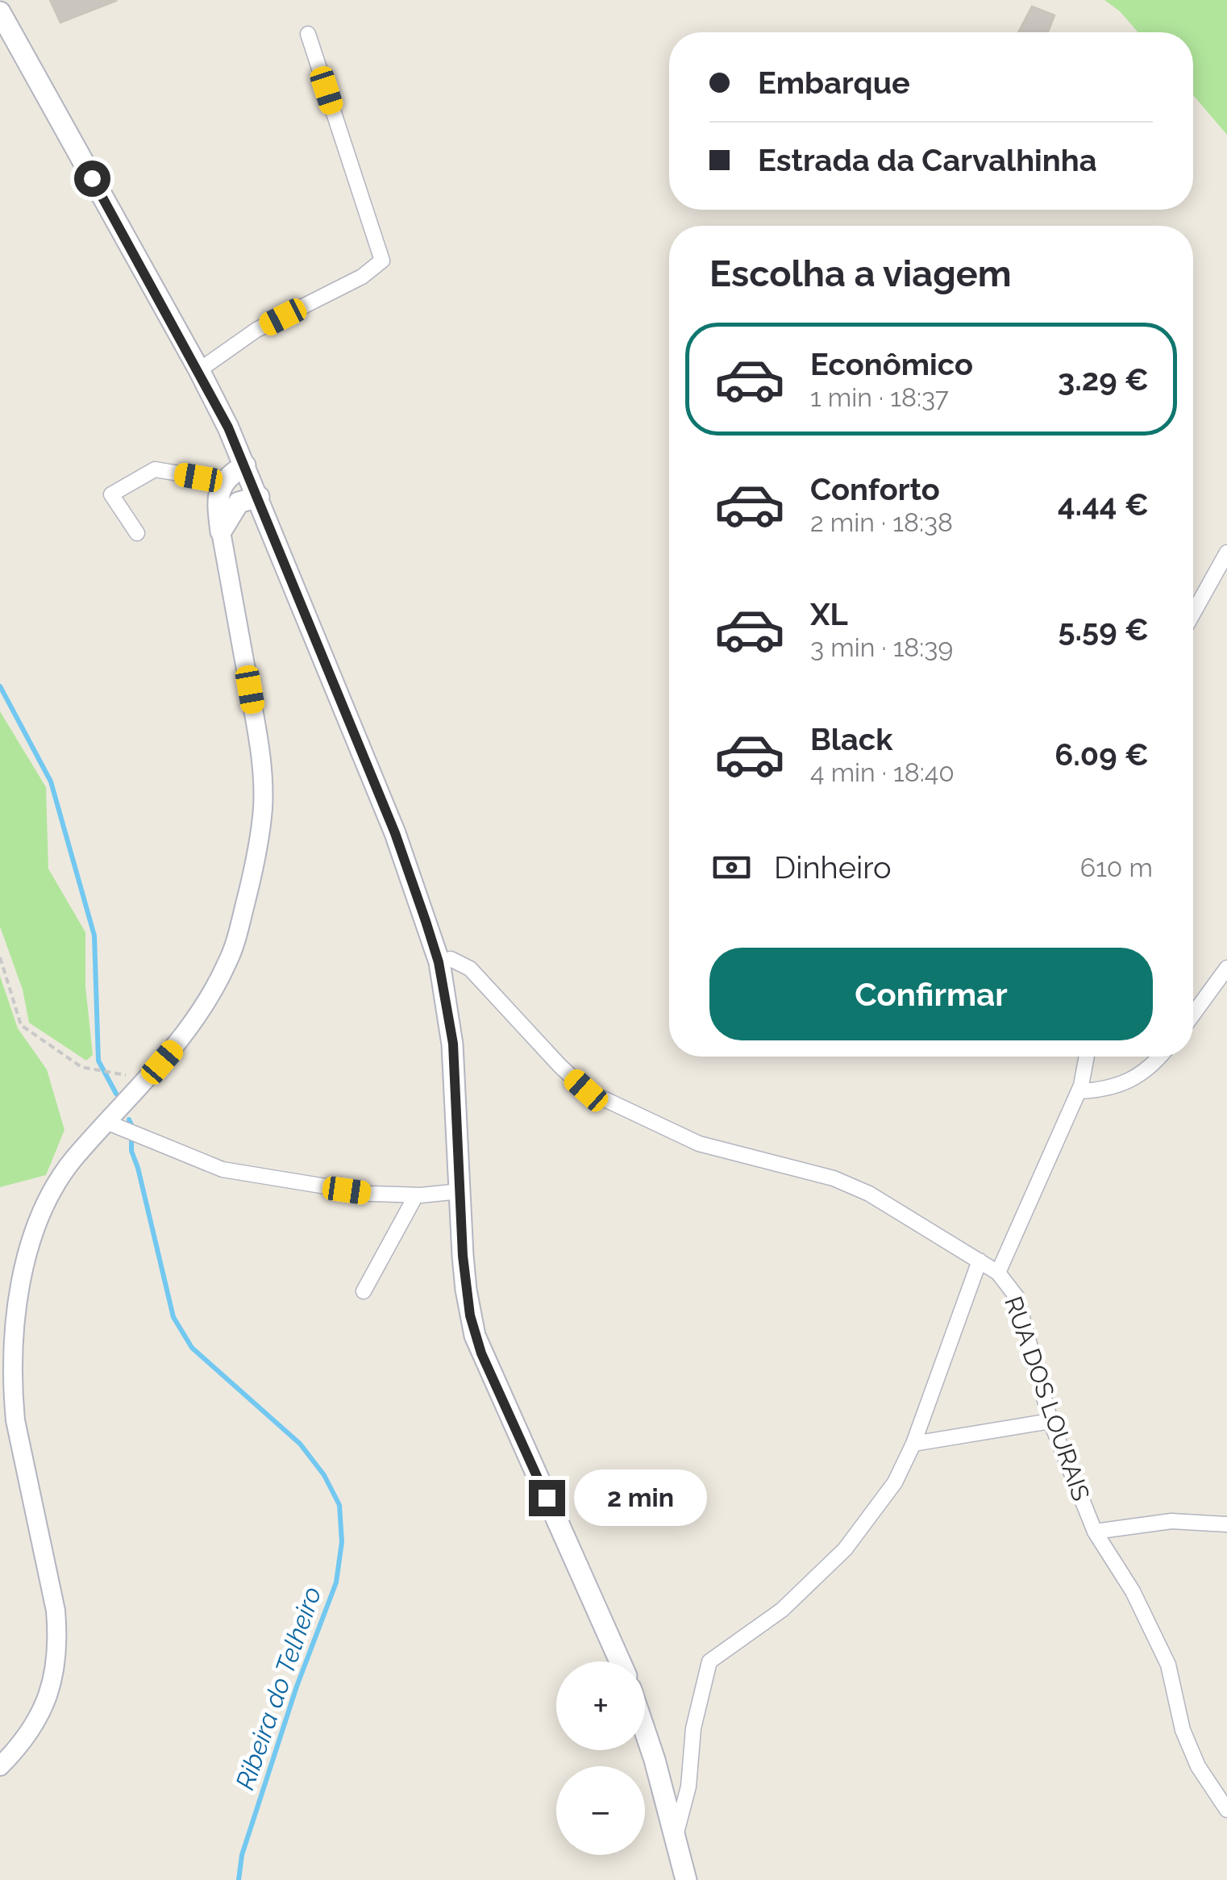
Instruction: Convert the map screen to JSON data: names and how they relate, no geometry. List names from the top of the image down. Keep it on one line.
{"streets":{"street":["RUA DOS LOURAIS"]},"water":["Ribeira do Telheiro"],"page":{"banner":["Embarque","Estrada da Carvalhinha"],"heading":"Escolha a viagem","list":[{"name":"Econômico","note":"1 min · 18:37","value":"3.29 €"},{"name":"Conforto","note":"2 min · 18:38","value":"4.44 €"},{"name":"XL","note":"3 min · 18:39","value":"5.59 €"},{"name":"Black","note":"4 min · 18:40","value":"6.09 €"}],"pay":["Dinheiro","610 m"],"buttons":"Confirmar","bubble":"2 min","map_buttons":["+","−"]}}
